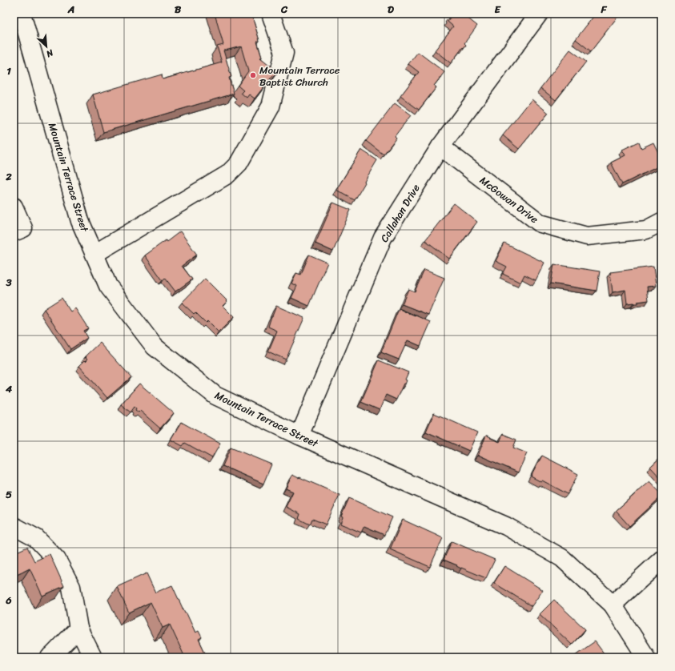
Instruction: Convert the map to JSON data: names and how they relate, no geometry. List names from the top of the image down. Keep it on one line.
{"streets":{"street":["Mountain Terrace Street","McGowan Drive","Callahan Drive"]},"crossings":[["Mountain Terrace Street","Callahan Drive"],["McGowan Drive","Callahan Drive"]],"places":["Mountain Terrace Baptist Church"],"north":"bottom right","grid":{"columns":["A","B","C","D","E","F"],"rows":["1","2","3","4","5","6"]}}
